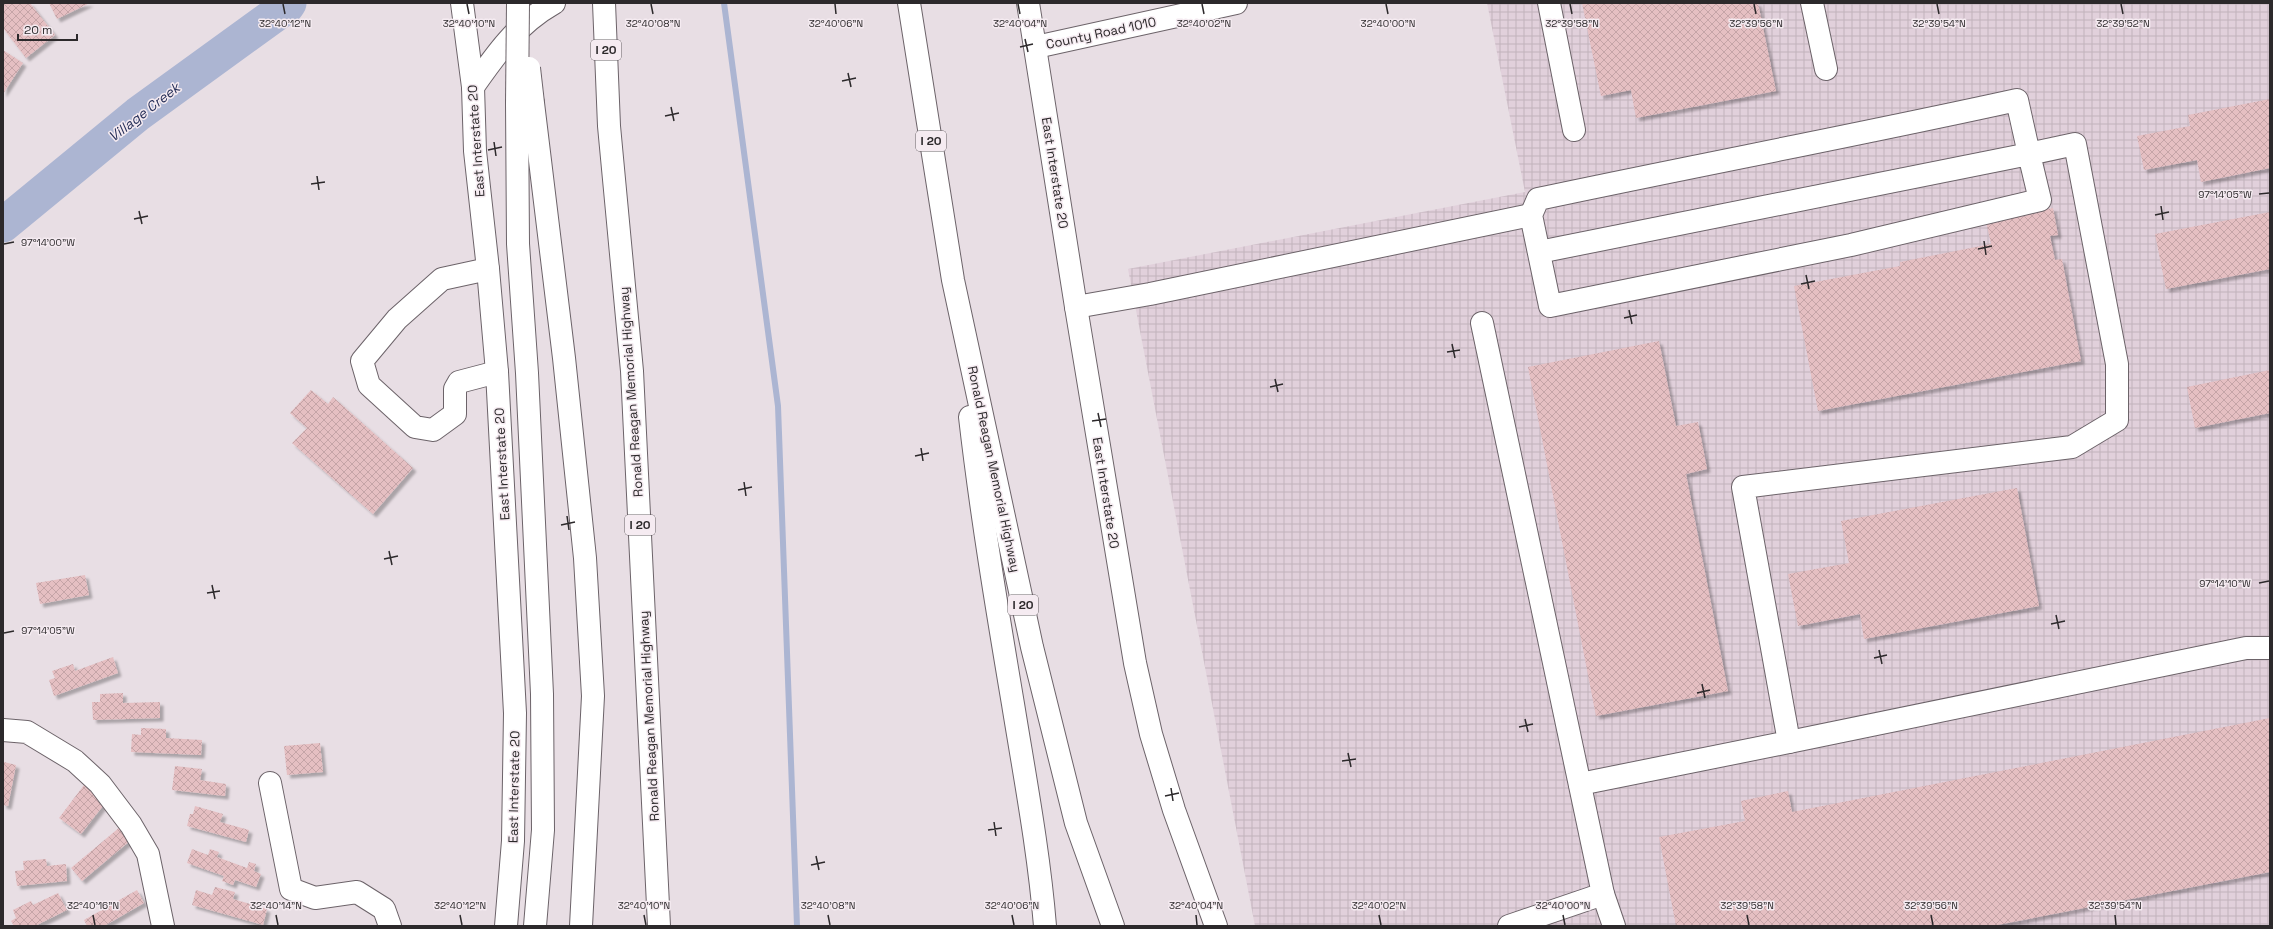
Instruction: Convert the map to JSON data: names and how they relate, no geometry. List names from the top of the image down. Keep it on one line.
{"streets":{"main road":["County Road 1010","I 20","East Interstate 20","Ronald Reagan Memorial Highway"]},"crossings":[["County Road 1010","East Interstate 20"]],"water":["Village Creek"],"scale_bar":"20 m","coordinates":["32°40'12\"N","32°40'10\"N","32°40'08\"N","32°40'06\"N","32°40'04\"N","32°40'02\"N","32°40'00\"N","32°39'58\"N","32°39'56\"N","32°39'54\"N","32°39'52\"N","97°14'05\"W","97°14'00\"W","97°14'10\"W","32°40'16\"N","32°40'14\"N"]}
